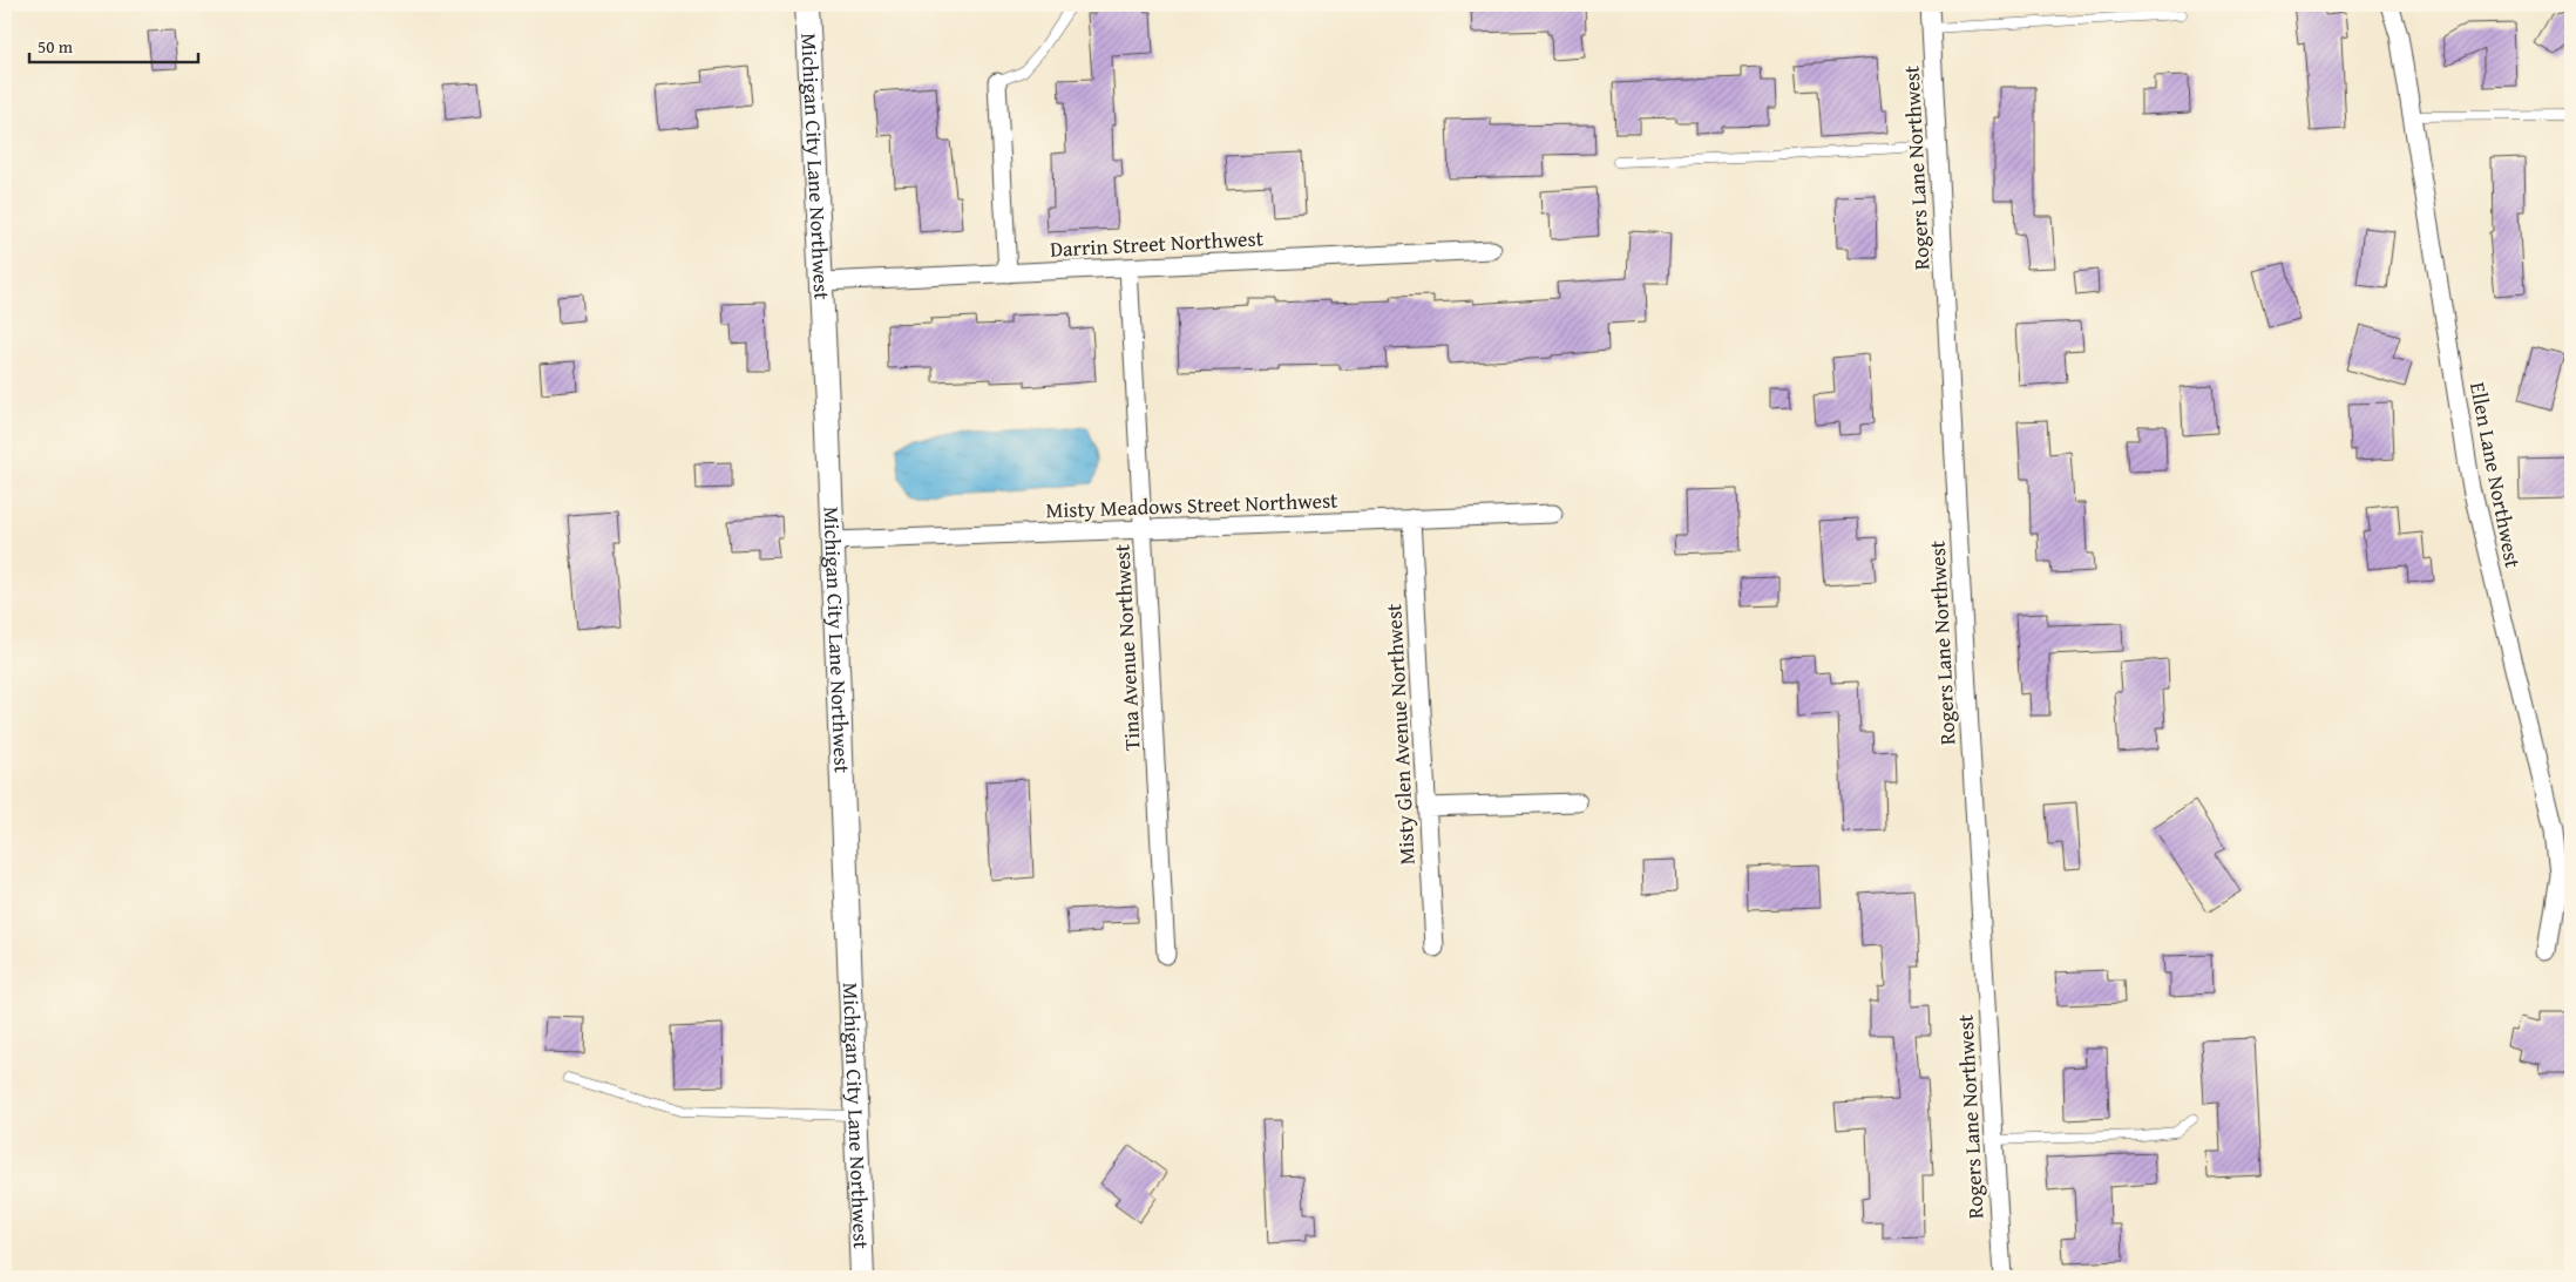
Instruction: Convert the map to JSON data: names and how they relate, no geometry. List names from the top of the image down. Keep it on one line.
{"streets":{"street":["Michigan City Lane Northwest","Rogers Lane Northwest","Darrin Street Northwest","Ellen Lane Northwest","Misty Meadows Street Northwest","Tina Avenue Northwest","Misty Glen Avenue Northwest"]},"crossings":[["Michigan City Lane Northwest","Darrin Street Northwest"],["Michigan City Lane Northwest","Misty Meadows Street Northwest"],["Darrin Street Northwest","Tina Avenue Northwest"],["Misty Meadows Street Northwest","Tina Avenue Northwest"],["Misty Meadows Street Northwest","Misty Glen Avenue Northwest"]],"scale_bar":"50 m"}
